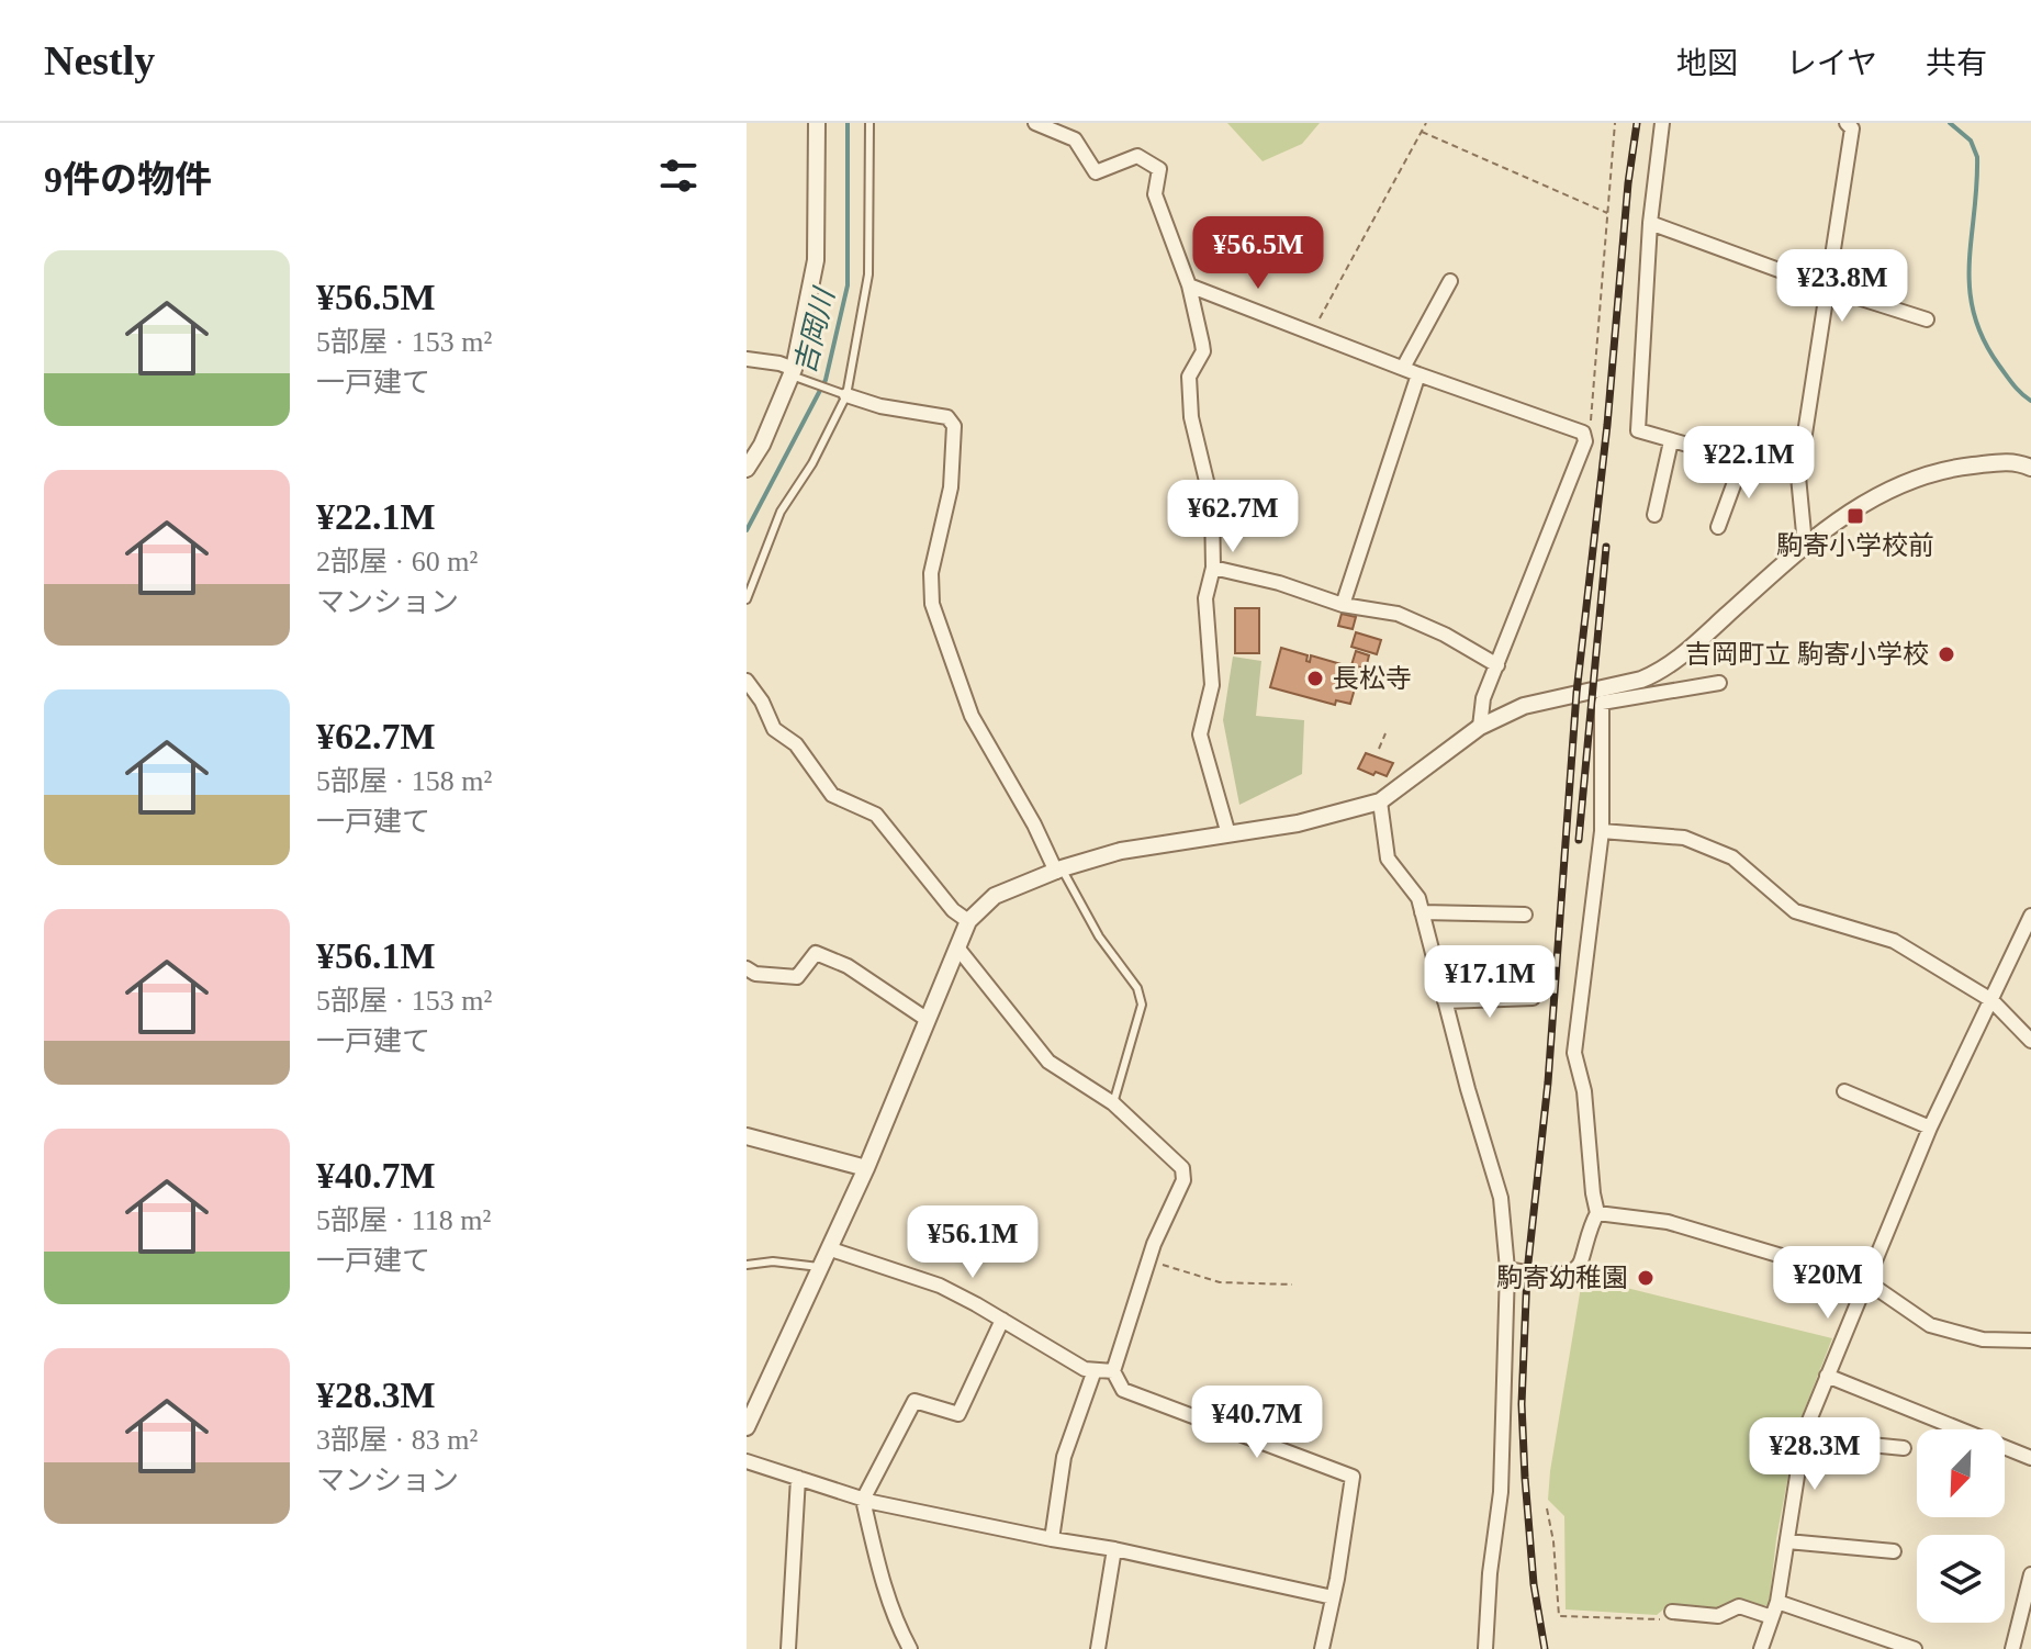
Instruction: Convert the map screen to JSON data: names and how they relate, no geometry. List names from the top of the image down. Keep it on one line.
{"water":["吉岡川"],"places":{"transit":["駒寄小学校前"],"other":["吉岡町立 駒寄小学校","長松寺","駒寄幼稚園"]},"north":"bottom left","page":{"header":"Nestly","nav":["地図","レイヤ","共有"],"heading":"9件の物件","price":["¥56.5M","¥23.8M","¥22.1M","¥62.7M","¥17.1M","¥56.1M","¥20M","¥40.7M","¥28.3M"],"list":[{"name":"¥56.5M","note":"5部屋 · 153 m² · 一戸建て"},{"name":"¥22.1M","note":"2部屋 · 60 m² · マンション"},{"name":"¥62.7M","note":"5部屋 · 158 m² · 一戸建て"},{"name":"¥56.1M","note":"5部屋 · 153 m² · 一戸建て"},{"name":"¥40.7M","note":"5部屋 · 118 m² · 一戸建て"},{"name":"¥28.3M","note":"3部屋 · 83 m² · マンション"}]}}
